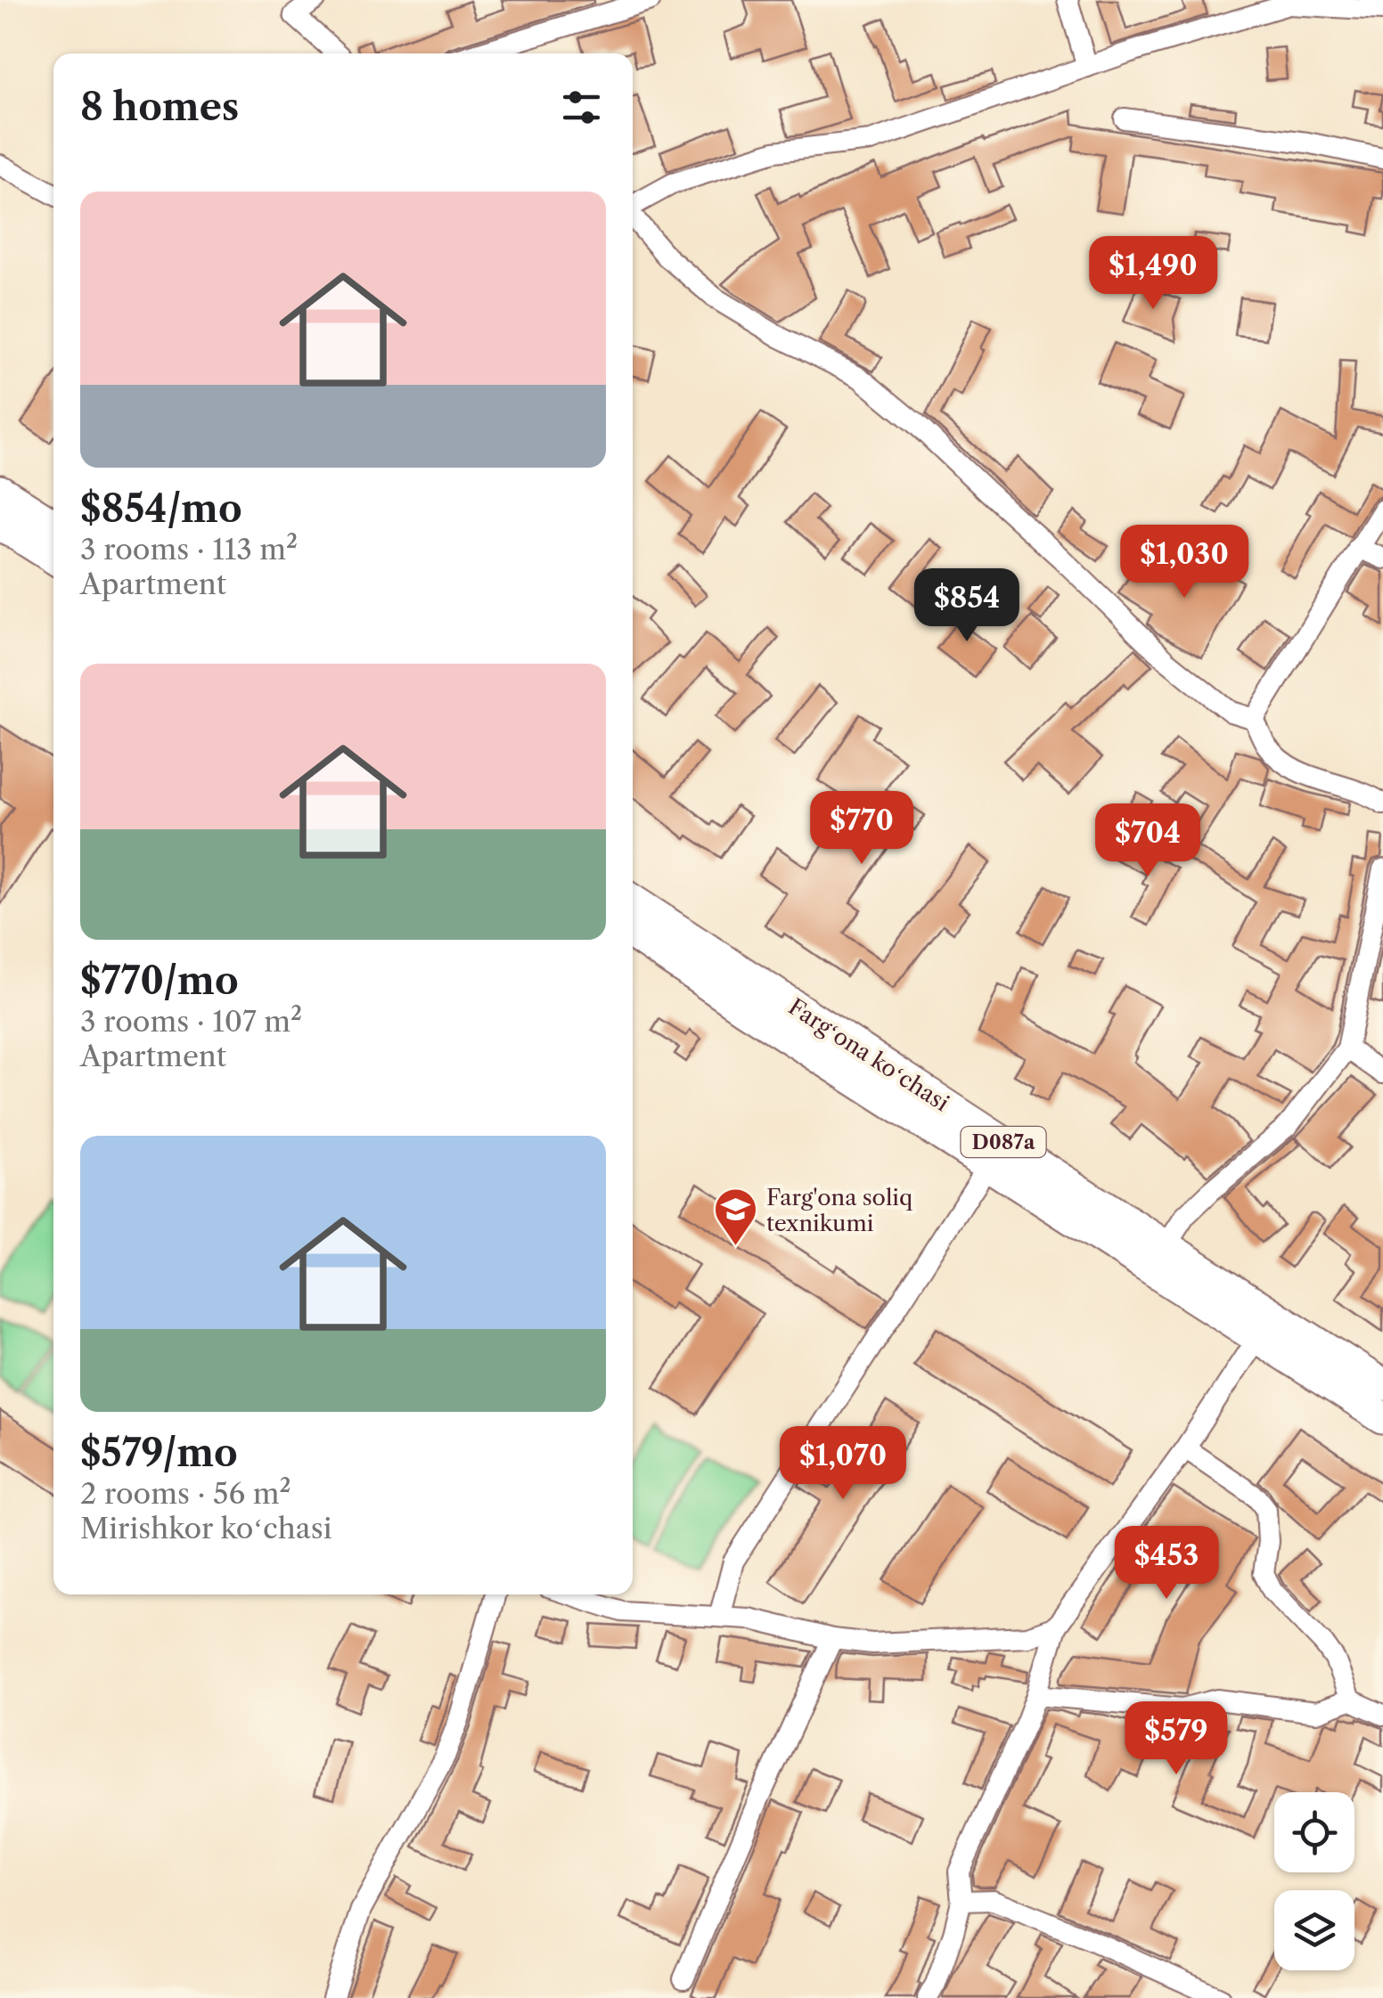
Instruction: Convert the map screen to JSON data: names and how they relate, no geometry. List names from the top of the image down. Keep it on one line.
{"streets":{"main road":["Fargʻona koʻchasi","D087a"]},"places":{"school or university":["Farg'ona soliq texnikumi"]},"page":{"heading":"8 homes","list":[{"name":"$854/mo","note":"3 rooms · 113 m² · Apartment"},{"name":"$770/mo","note":"3 rooms · 107 m² · Apartment"},{"name":"$579/mo","note":"2 rooms · 56 m² · Mirishkor koʻchasi"}],"price":["$1,490","$1,030","$854","$770","$704","$1,070","$453","$579"]}}
